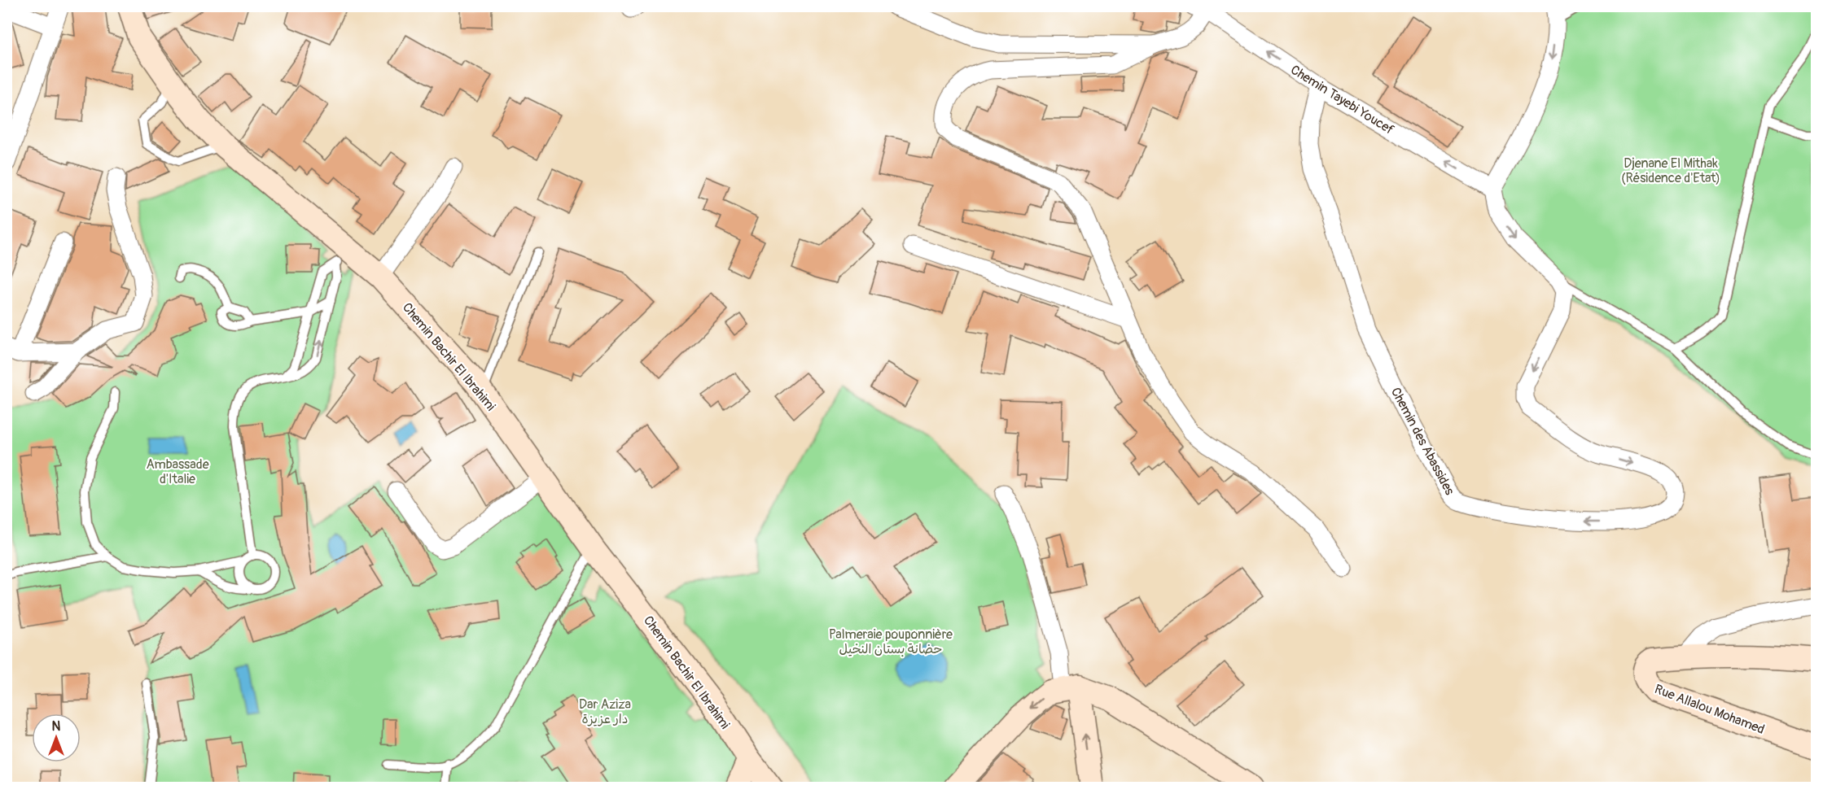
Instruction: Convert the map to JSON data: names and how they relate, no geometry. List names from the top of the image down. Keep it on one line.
{"streets":{"main road":["Chemin Bachir El Ibrahimi","Rue Allalou Mohamed"],"street":["Chemin Tayebi Youcef","Chemin des Abassides"]},"crossings":[["Chemin Tayebi Youcef","Chemin des Abassides"]],"one_way":["Chemin Tayebi Youcef"],"parks":["Djenane El Mithak (Résidence d'Etat)","Ambassade d'Italie","Palmeraie pouponnière حضانة بستان النخيل","Dar Aziza دار عزيزة"],"north":"top"}
